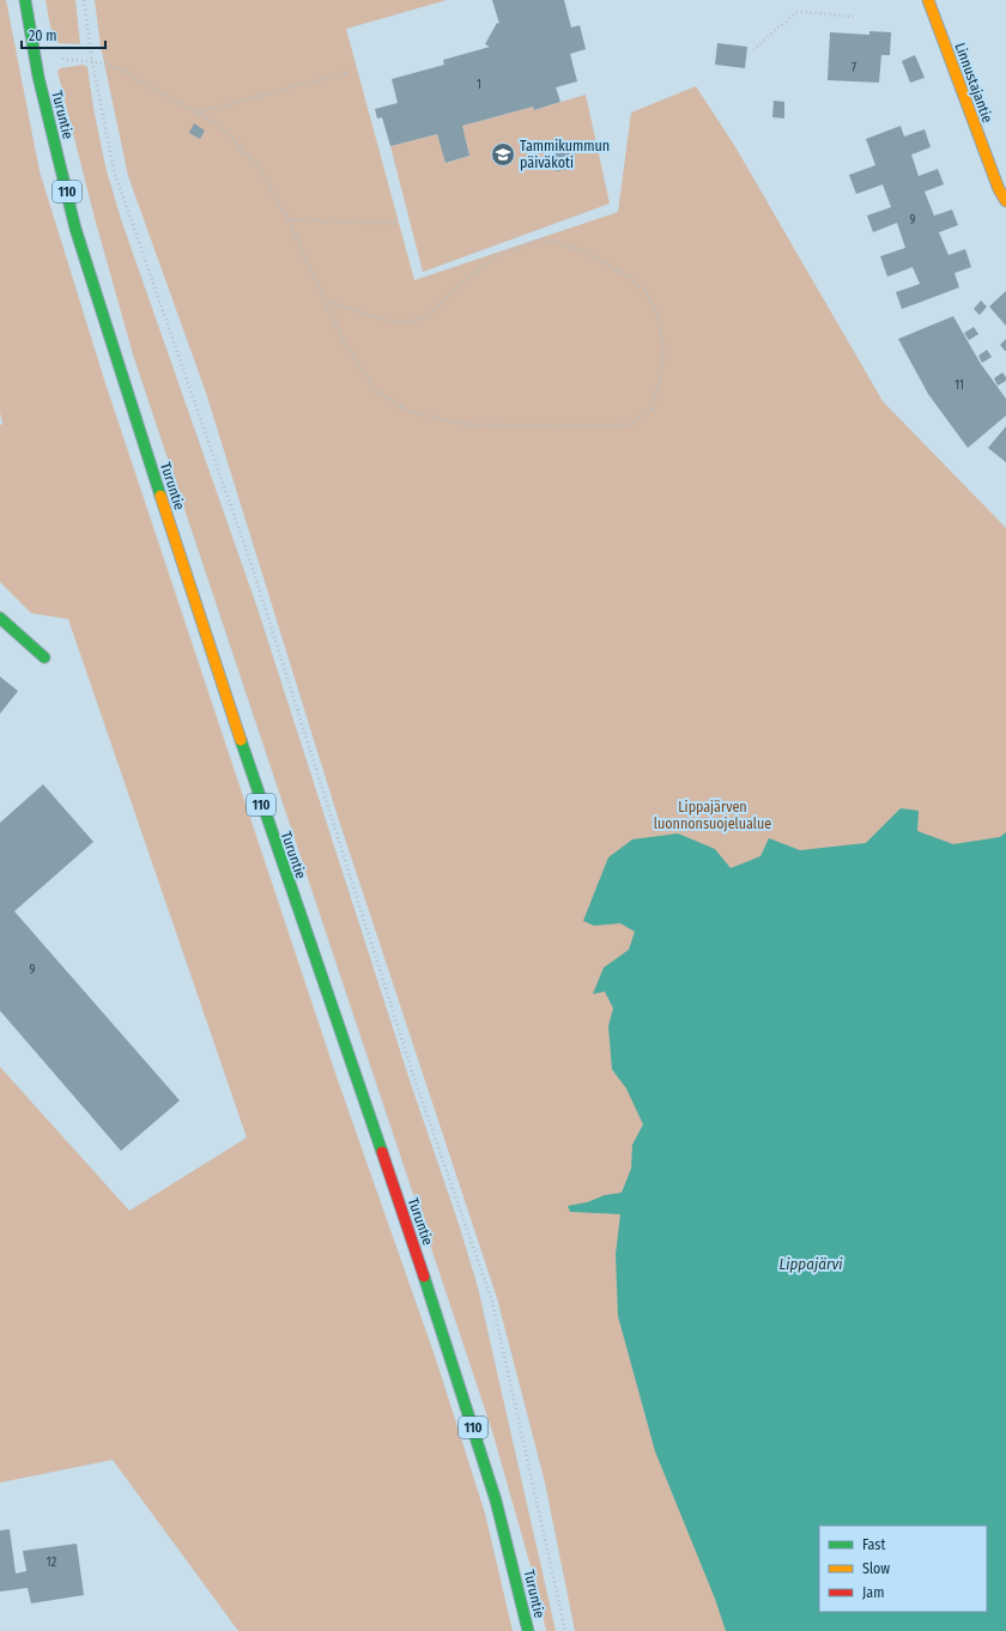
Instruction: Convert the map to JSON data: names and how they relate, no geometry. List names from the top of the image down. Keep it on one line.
{"streets":{"main road":["Linnustajantie","Turuntie","110"]},"water":["Lippajärvi"],"parks":["Lippajärven luonnonsuojelualue"],"places":{"school or university":["Tammikummun päiväkoti"]},"house_numbers":["7","1","9","11","9","12"],"legend":["Fast","Slow","Jam"],"scale_bar":"20 m"}
